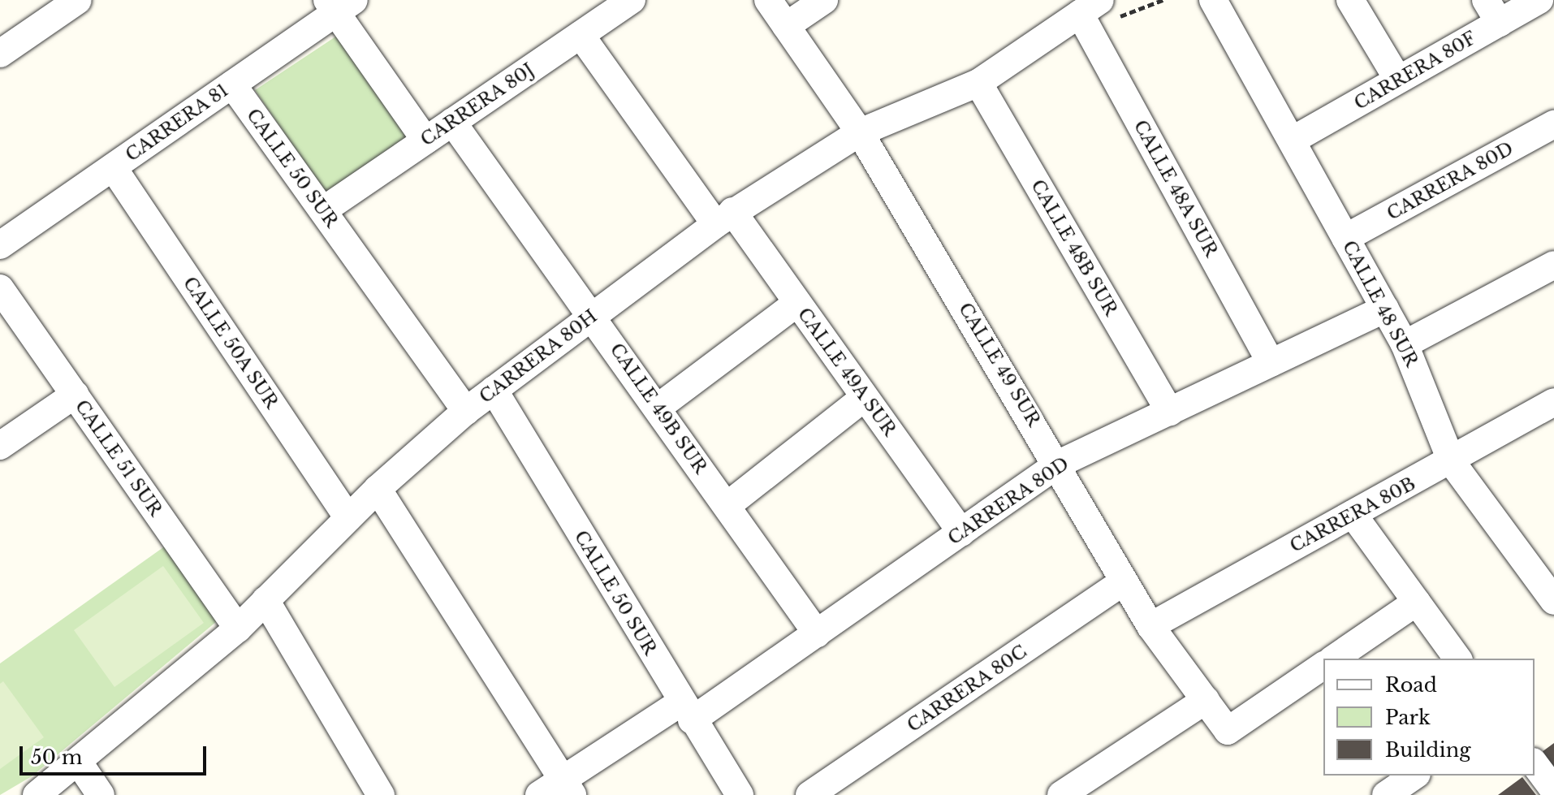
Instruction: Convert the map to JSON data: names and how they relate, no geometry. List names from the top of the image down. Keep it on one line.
{"streets":{"street":["CARRERA 80F","CARRERA 80J","CARRERA 81","CALLE 50 SUR","CARRERA 80D","CALLE 48A SUR","CALLE 48B SUR","CALLE 48 SUR","CALLE 50A SUR","CARRERA 80H","CALLE 49 SUR","CALLE 49A SUR","CALLE 49B SUR","CALLE 51 SUR","CARRERA 80B","CARRERA 80C"]},"crossings":[["CARRERA 80F","CALLE 48 SUR"],["CARRERA 80J","CALLE 50 SUR"],["CARRERA 80J","CALLE 49A SUR"],["CARRERA 80J","CALLE 49B SUR"],["CARRERA 81","CALLE 50 SUR"],["CARRERA 81","CALLE 50A SUR"],["CALLE 50 SUR","CARRERA 80D"],["CALLE 50 SUR","CARRERA 80H"],["CARRERA 80D","CALLE 48A SUR"],["CARRERA 80D","CALLE 48B SUR"],["CARRERA 80D","CALLE 48 SUR"],["CARRERA 80D","CALLE 49 SUR"],["CARRERA 80D","CALLE 49A SUR"],["CARRERA 80D","CALLE 49B SUR"],["CALLE 48A SUR","CARRERA 80H"],["CALLE 48B SUR","CARRERA 80H"],["CALLE 48 SUR","CARRERA 80B"],["CALLE 50A SUR","CARRERA 80H"],["CARRERA 80H","CALLE 49 SUR"],["CARRERA 80H","CALLE 49A SUR"],["CARRERA 80H","CALLE 49B SUR"],["CARRERA 80H","CALLE 51 SUR"],["CALLE 49 SUR","CARRERA 80B"],["CALLE 49 SUR","CARRERA 80C"]],"legend":["Road","Park","Building"],"scale_bar":"50 m"}
